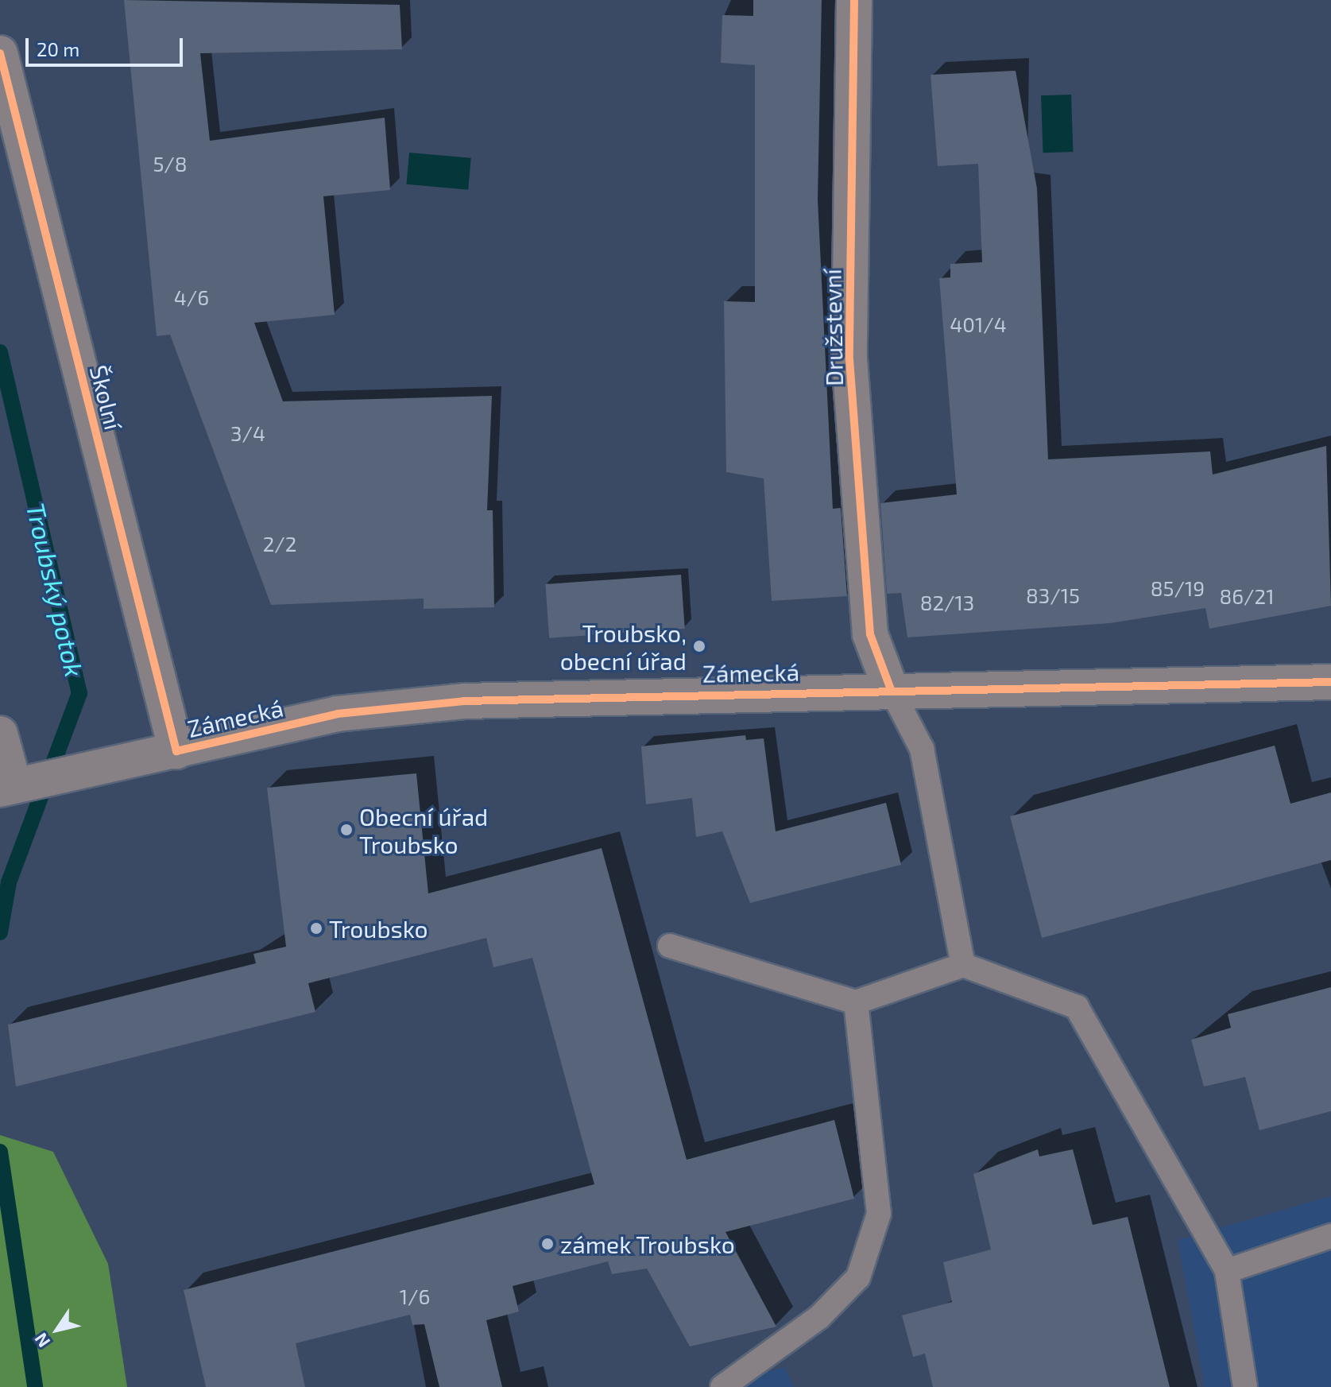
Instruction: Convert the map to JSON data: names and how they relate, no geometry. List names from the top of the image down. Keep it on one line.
{"streets":{"street":["Družstevní","Školní","Zámecká"]},"crossings":[["Družstevní","Zámecká"],["Školní","Zámecká"]],"water":["Troubský potok"],"places":["Troubsko, obecní úřad","Obecní úřad Troubsko","Troubsko","zámek Troubsko"],"house_numbers":["5/8","4/6","401/4","3/4","2/2","85/19","83/15","86/21","82/13","1/6"],"scale_bar":"20 m","north":"bottom left"}
